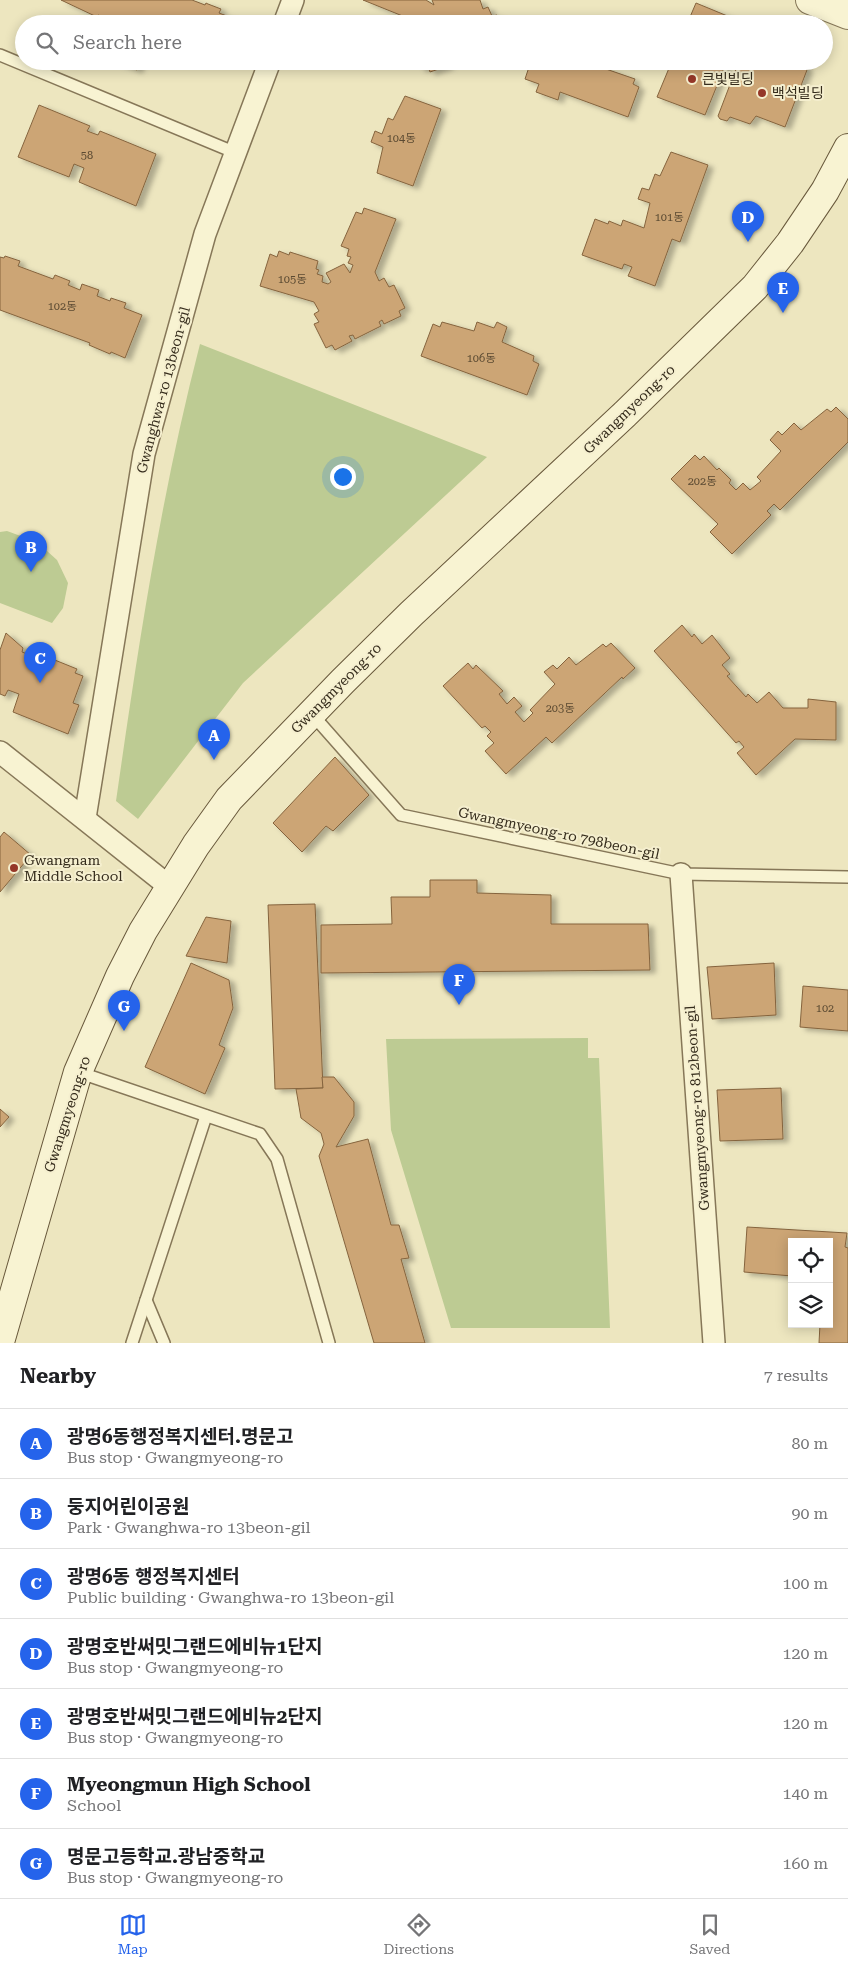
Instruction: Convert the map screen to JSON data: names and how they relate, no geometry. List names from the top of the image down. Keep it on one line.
{"streets":{"main road":["Gwangmyeong-ro"],"street":["Gwanghwa-ro 13beon-gil","Gwangmyeong-ro 812beon-gil"],"lane":["Gwangmyeong-ro 798beon-gil"]},"crossings":[["Gwangmyeong-ro","Gwangmyeong-ro 798beon-gil"],["Gwangmyeong-ro 798beon-gil","Gwangmyeong-ro 812beon-gil"]],"places":["큰빛빌딩","백석빌딩","Gwangnam Middle School"],"house_numbers":["104동","58","101동","105동","102동","106동","202동","203동","102"],"page":{"search":"Search here","pins":["D","E","B","C","A","F","G"],"heading":["Nearby","7 results"],"list":[{"mark":"A","name":"광명6동행정복지센터.명문고","note":"Bus stop · Gwangmyeong-ro","value":"80 m"},{"mark":"B","name":"둥지어린이공원","note":"Park · Gwanghwa-ro 13beon-gil","value":"90 m"},{"mark":"C","name":"광명6동 행정복지센터","note":"Public building · Gwanghwa-ro 13beon-gil","value":"100 m"},{"mark":"D","name":"광명호반써밋그랜드에비뉴1단지","note":"Bus stop · Gwangmyeong-ro","value":"120 m"},{"mark":"E","name":"광명호반써밋그랜드에비뉴2단지","note":"Bus stop · Gwangmyeong-ro","value":"120 m"},{"mark":"F","name":"Myeongmun High School","note":"School","value":"140 m"},{"mark":"G","name":"명문고등학교.광남중학교","note":"Bus stop · Gwangmyeong-ro","value":"160 m"}],"nav":["Map","Directions","Saved"]}}
